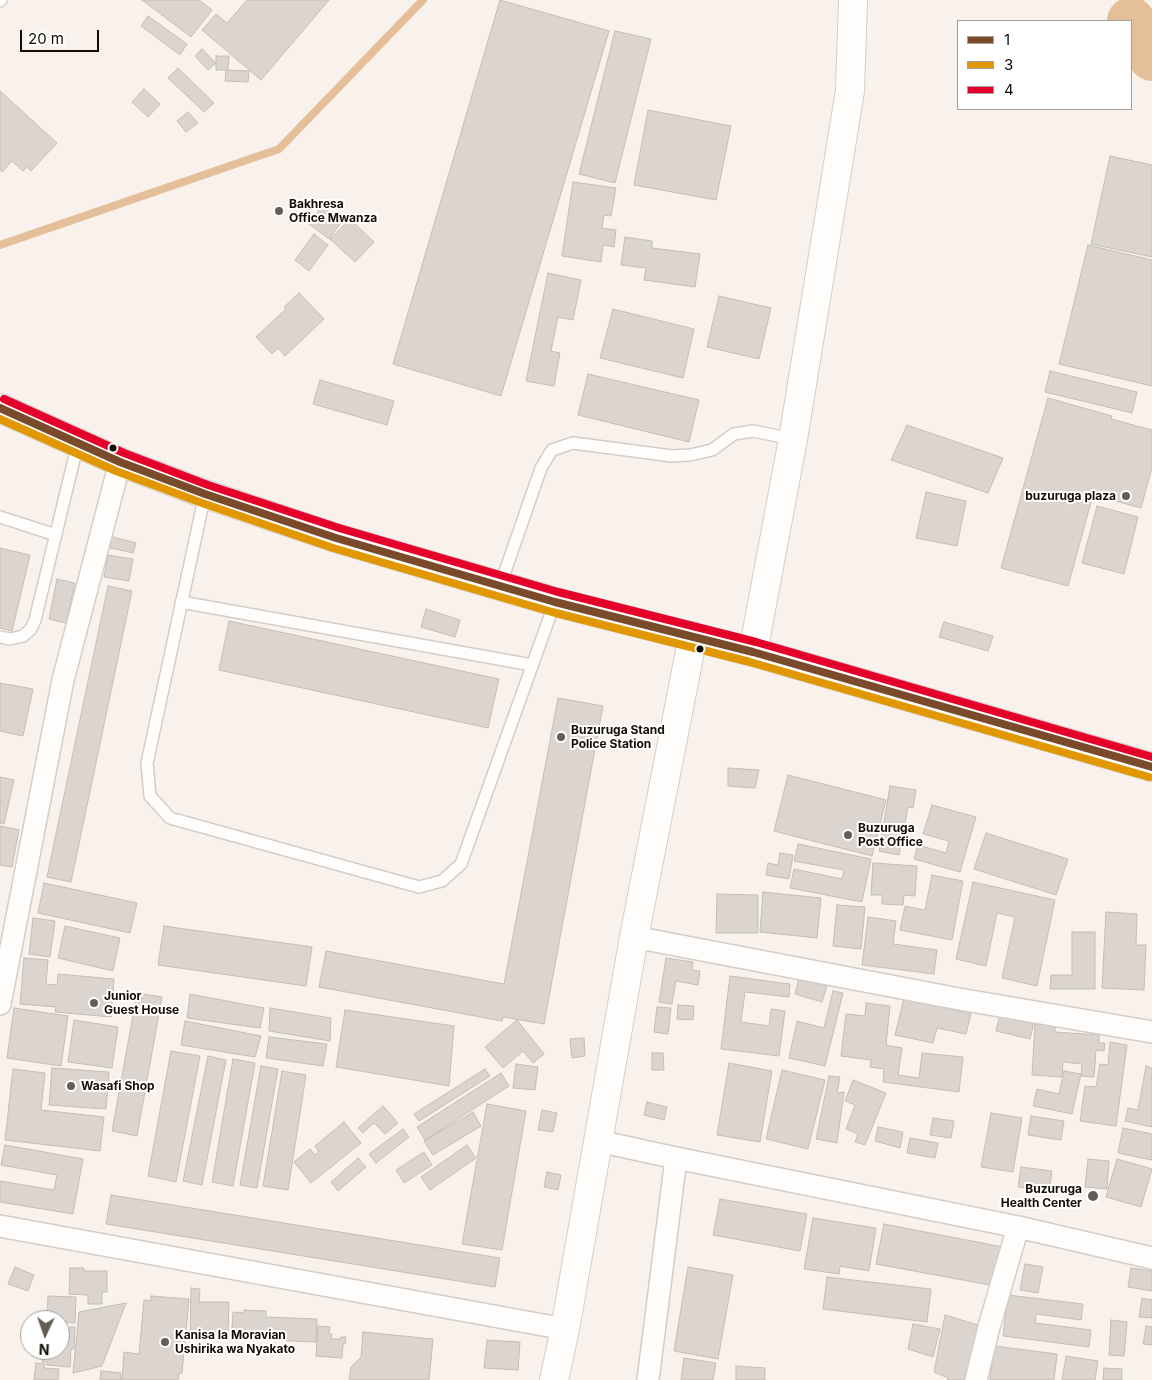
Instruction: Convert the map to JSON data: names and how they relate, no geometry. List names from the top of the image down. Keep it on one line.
{"places":["Bakhresa Office Mwanza","buzuruga plaza","Buzuruga Stand Police Station","Buzuruga Post Office","Junior Guest House","Wasafi Shop","Buzuruga Health Center","Kanisa la Moravian Ushirika wa Nyakato"],"lines":["transit line 4","transit line 1","transit line 3"],"legend":["1","3","4"],"scale_bar":"20 m","north":"bottom"}
